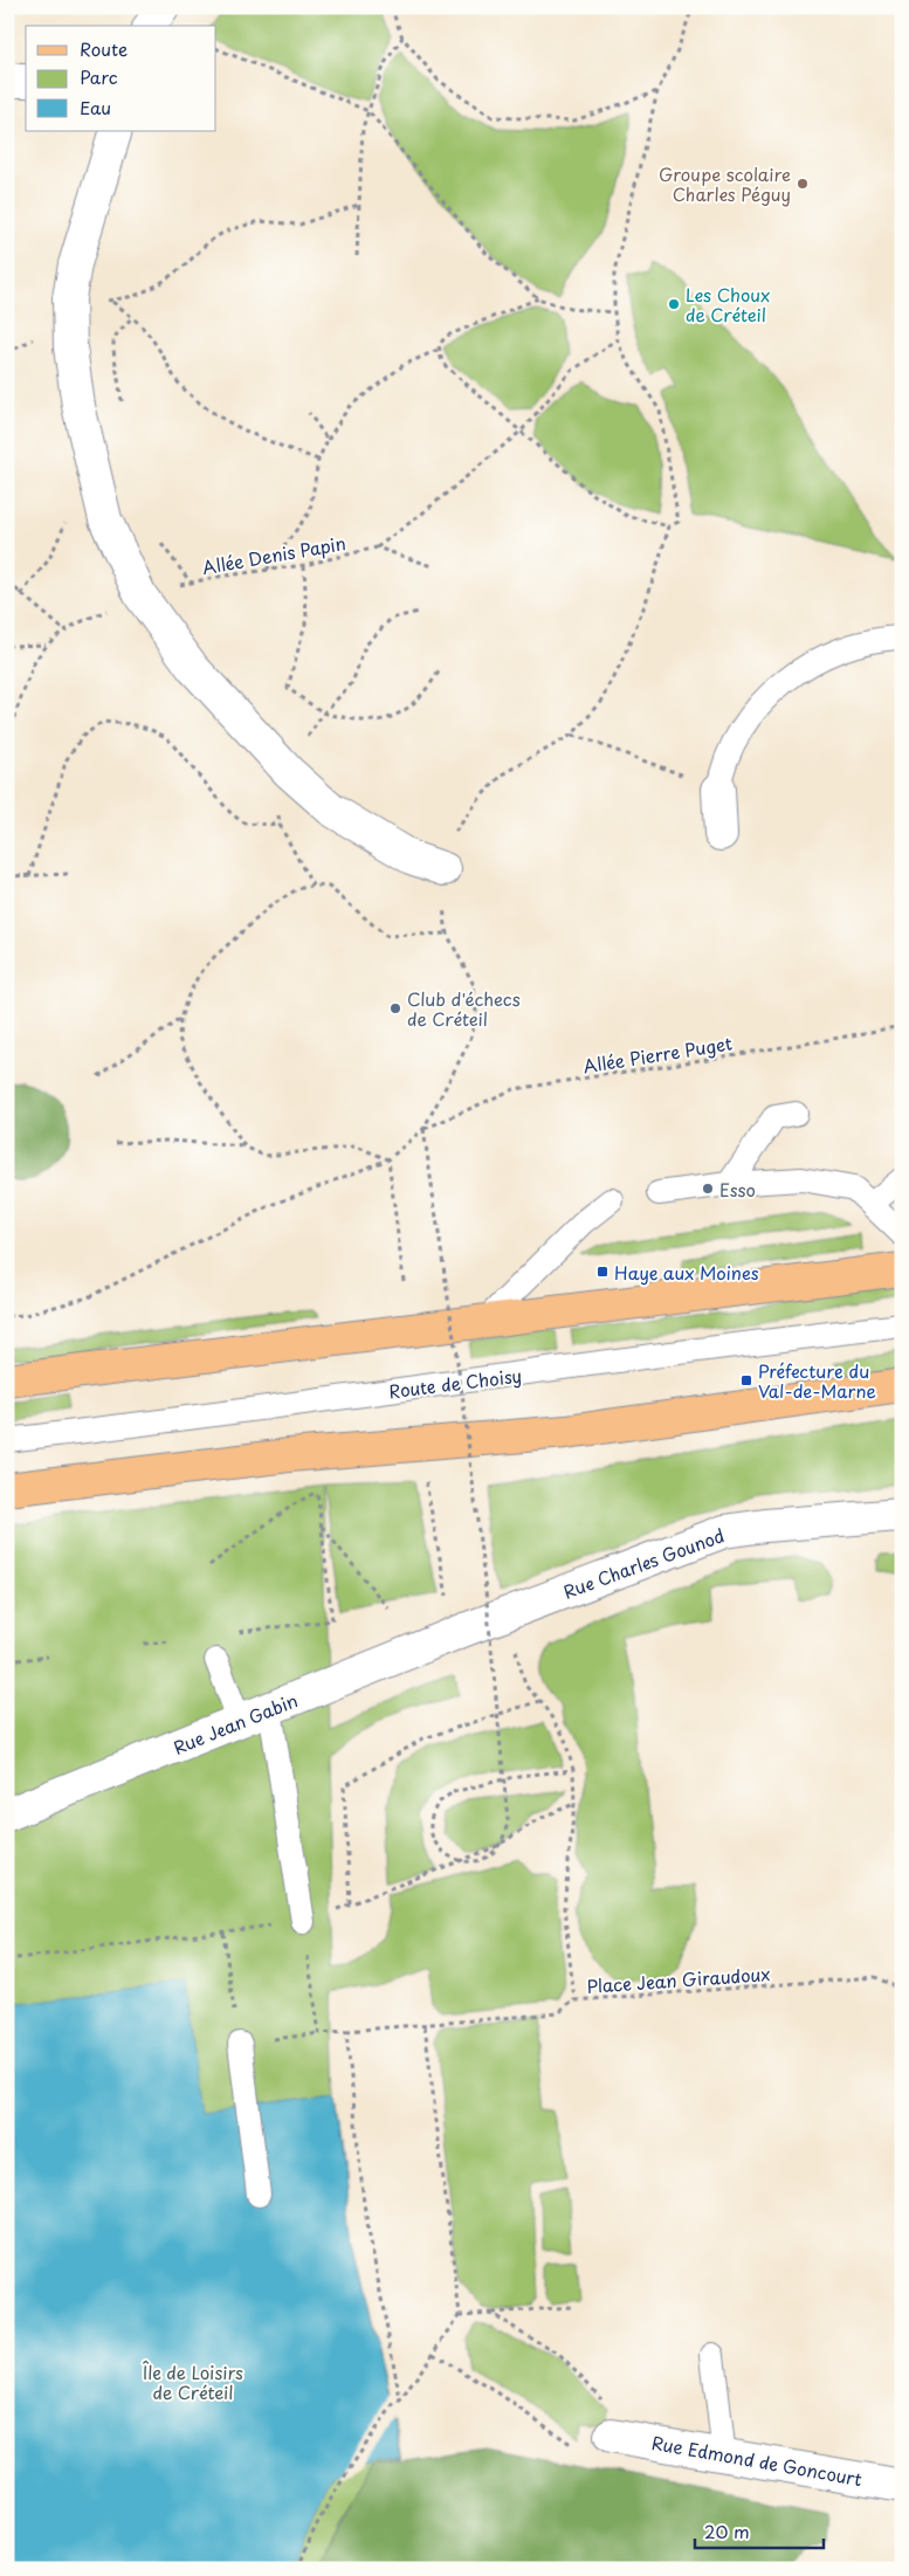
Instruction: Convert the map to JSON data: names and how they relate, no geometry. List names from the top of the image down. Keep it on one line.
{"streets":{"street":["Rue Charles Gounod","Rue Jean Gabin","Rue Edmond de Goncourt"],"lane":["Route de Choisy"],"path":["Allée Denis Papin","Allée Pierre Puget","Place Jean Giraudoux"]},"crossings":[["Rue Charles Gounod","Rue Jean Gabin"]],"parks":["Île de Loisirs de Créteil"],"places":{"other":["Groupe scolaire Charles Péguy","Les Choux de Créteil","Club d'échecs de Créteil","Esso"],"transit":["Haye aux Moines","Préfecture du Val-de-Marne"]},"legend":["Route","Parc","Eau"],"scale_bar":"20 m"}
